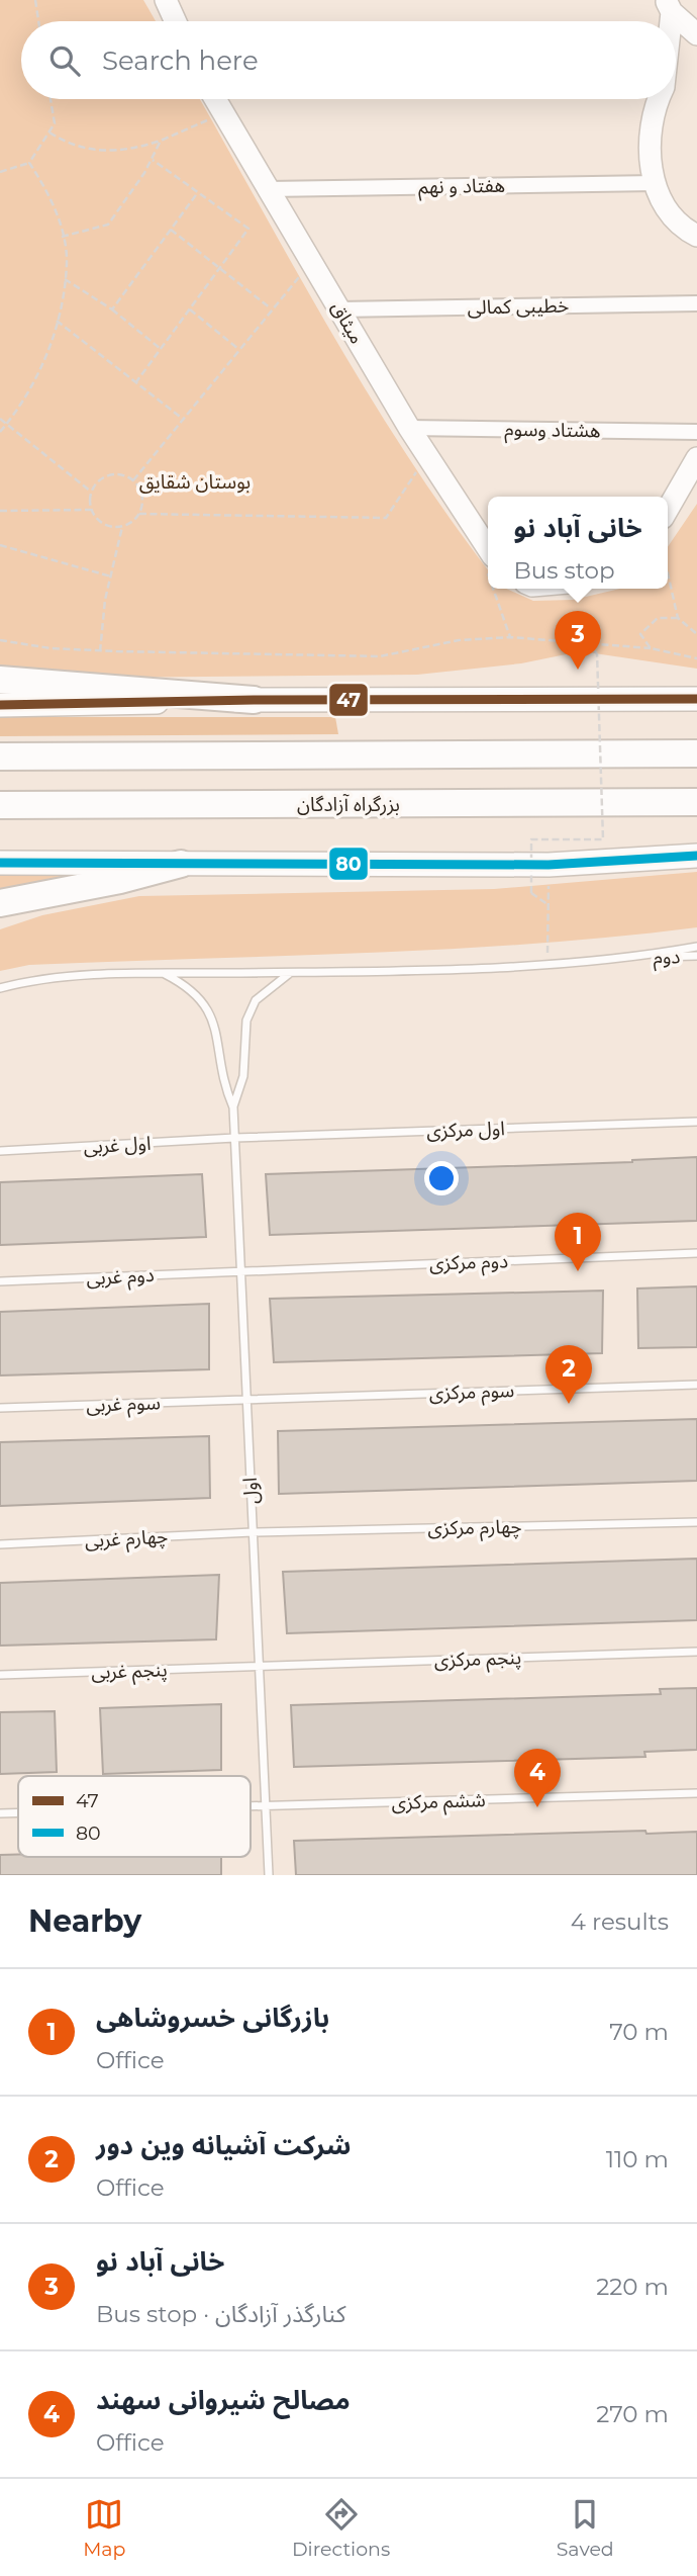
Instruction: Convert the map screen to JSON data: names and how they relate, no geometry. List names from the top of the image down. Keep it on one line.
{"streets":{"highway":["بزرگراه آزادگان"],"street":["هفتاد و نهم","خطیبی کمالی","میثاق","هشتاد وسوم"],"lane":["دوم","اول مرکزی","اول غربی","دوم مرکزی","دوم غربی","سوم مرکزی","سوم غربی","اول","چهارم مرکزی","چهارم غربی","پنجم مرکزی","پنجم غربی","ششم مرکزی"]},"crossings":[["هفتاد و نهم","میثاق"],["خطیبی کمالی","میثاق"],["میثاق","هشتاد وسوم"],["اول مرکزی","اول غربی"],["اول مرکزی","اول"],["اول غربی","اول"],["دوم مرکزی","دوم غربی"],["دوم مرکزی","اول"],["دوم غربی","اول"],["سوم مرکزی","سوم غربی"],["سوم مرکزی","اول"],["سوم غربی","اول"],["اول","چهارم مرکزی"],["اول","چهارم غربی"],["اول","پنجم مرکزی"],["اول","پنجم غربی"],["اول","ششم مرکزی"],["چهارم مرکزی","چهارم غربی"],["پنجم مرکزی","پنجم غربی"]],"parks":["بوستان شقایق"],"lines":["transit line 47","transit line 80"],"legend":["47","80"],"page":{"search":"Search here","popup":["خانی آباد نو","Bus stop"],"pins":["3","1","2","4"],"heading":["Nearby","4 results"],"list":[{"mark":"1","name":"بازرگانی خسروشاهی","note":"Office","value":"70 m"},{"mark":"2","name":"شرکت آشیانه وین دور","note":"Office","value":"110 m"},{"mark":"3","name":"خانی آباد نو","note":"Bus stop · کنارگذر آزادگان","value":"220 m"},{"mark":"4","name":"مصالح شیروانی سهند","note":"Office","value":"270 m"}],"nav":["Map","Directions","Saved"]}}
